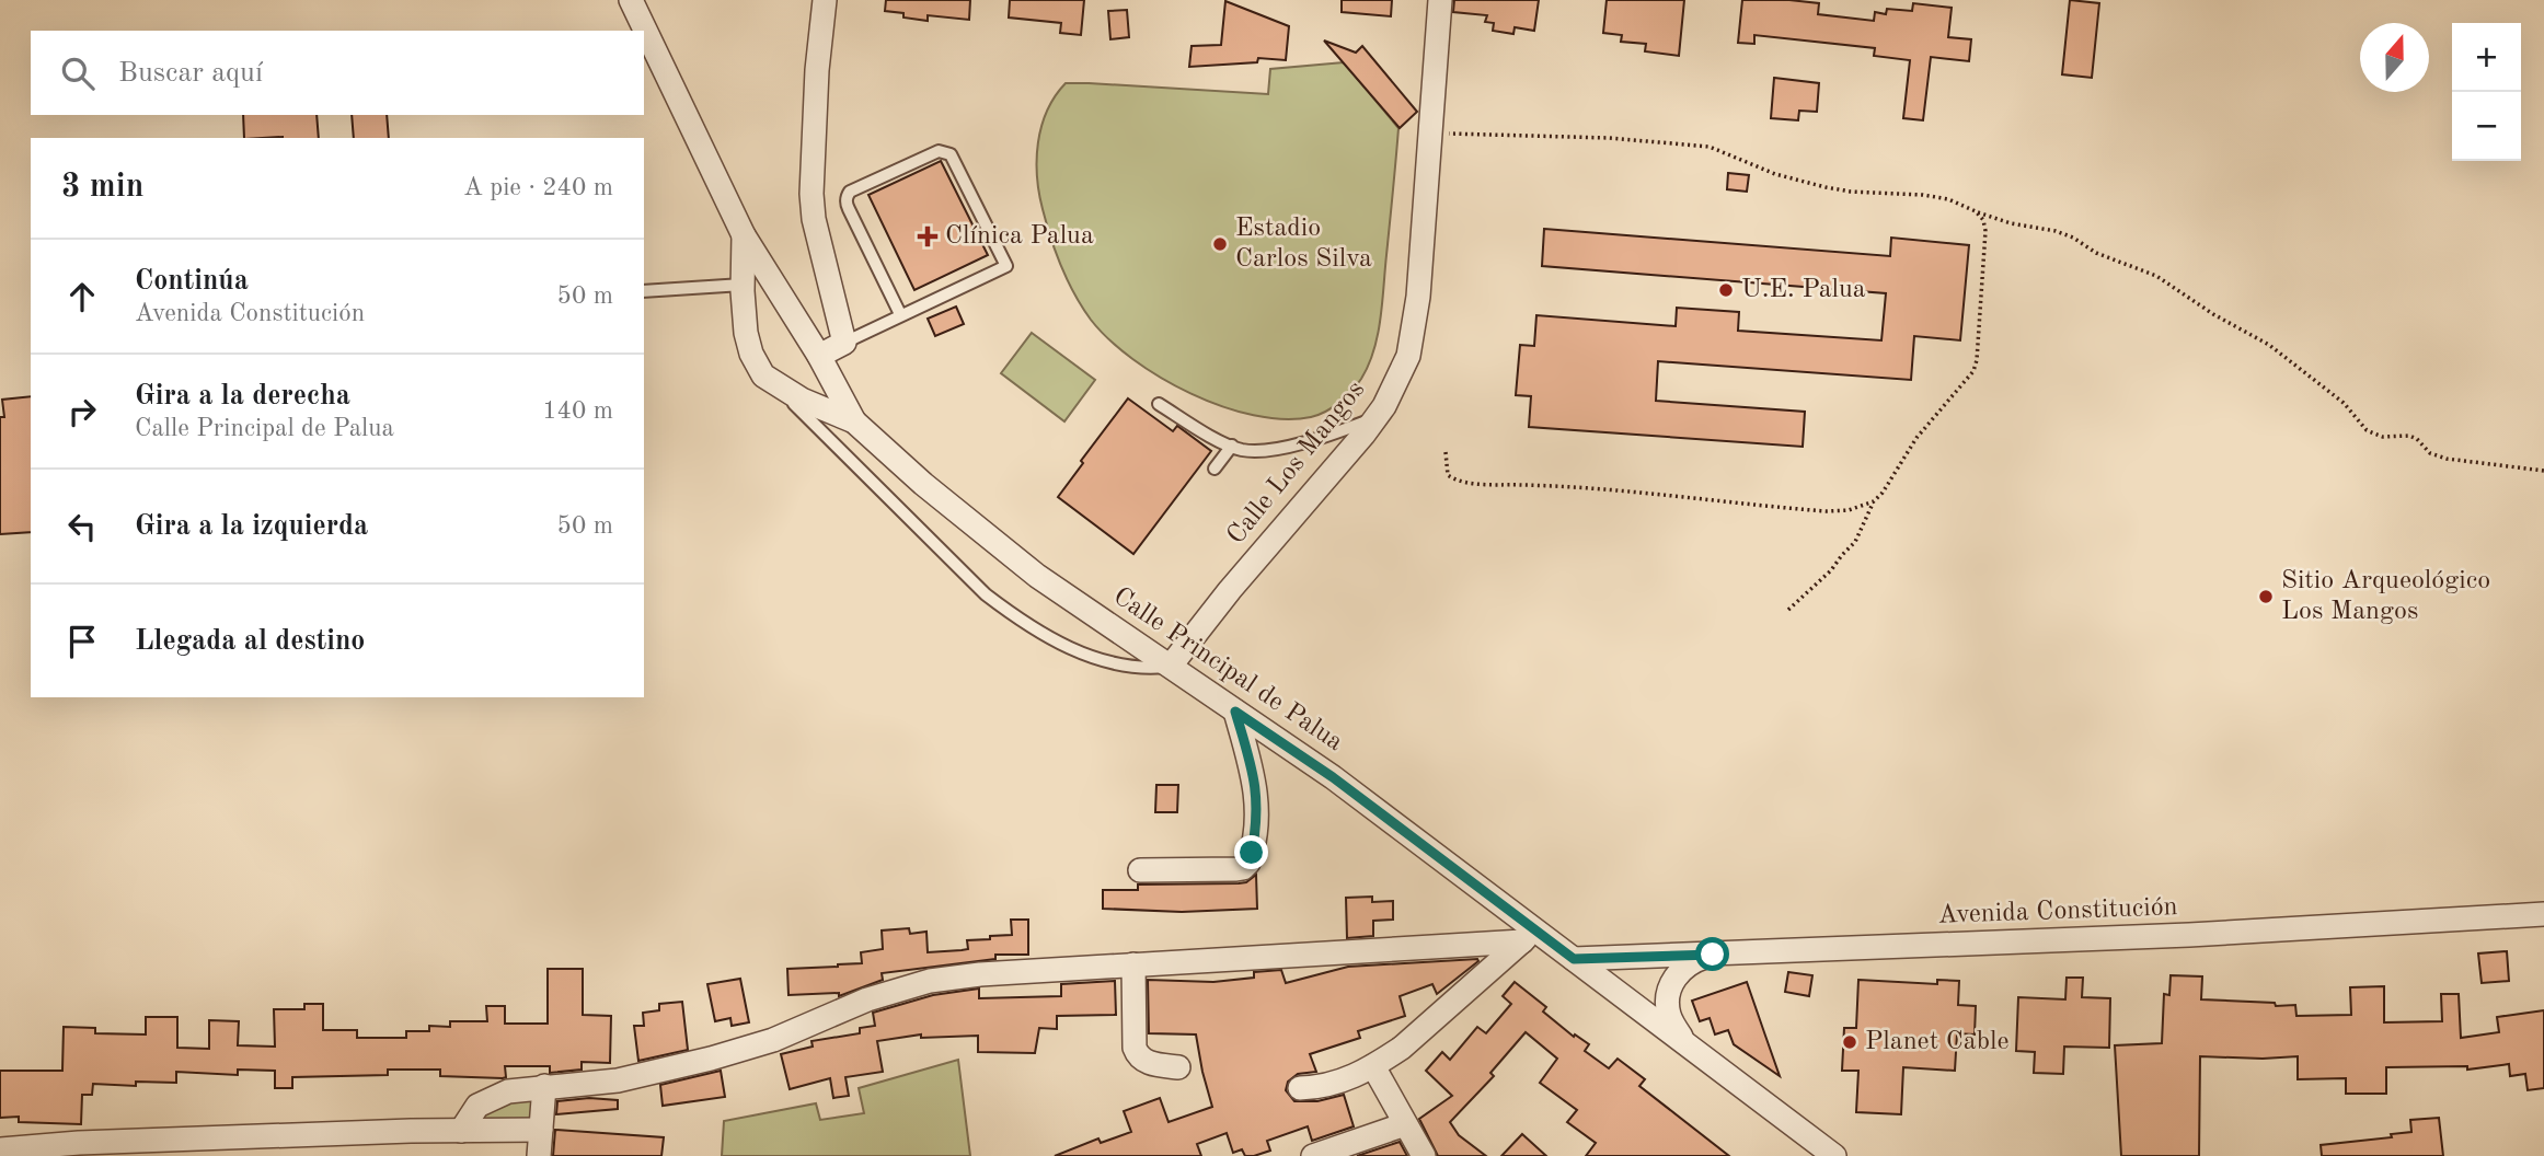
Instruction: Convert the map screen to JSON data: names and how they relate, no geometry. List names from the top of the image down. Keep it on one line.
{"streets":{"street":["Calle Los Mangos","Calle Principal de Palua","Avenida Constitución"]},"crossings":[["Calle Los Mangos","Calle Principal de Palua"],["Calle Principal de Palua","Avenida Constitución"]],"places":{"health":["Clínica Palua"],"other":["Estadio Carlos Silva","U.E. Palua","Sitio Arqueológico Los Mangos","Planet Cable"]},"north":"top","page":{"map_buttons":["+","−"],"search":"Buscar aquí","heading":["3 min","A pie · 240 m"],"list":[["Continúa","Avenida Constitución","50 m"],["Gira a la derecha","Calle Principal de Palua","140 m"],["Gira a la izquierda","50 m"],"Llegada al destino"]}}
